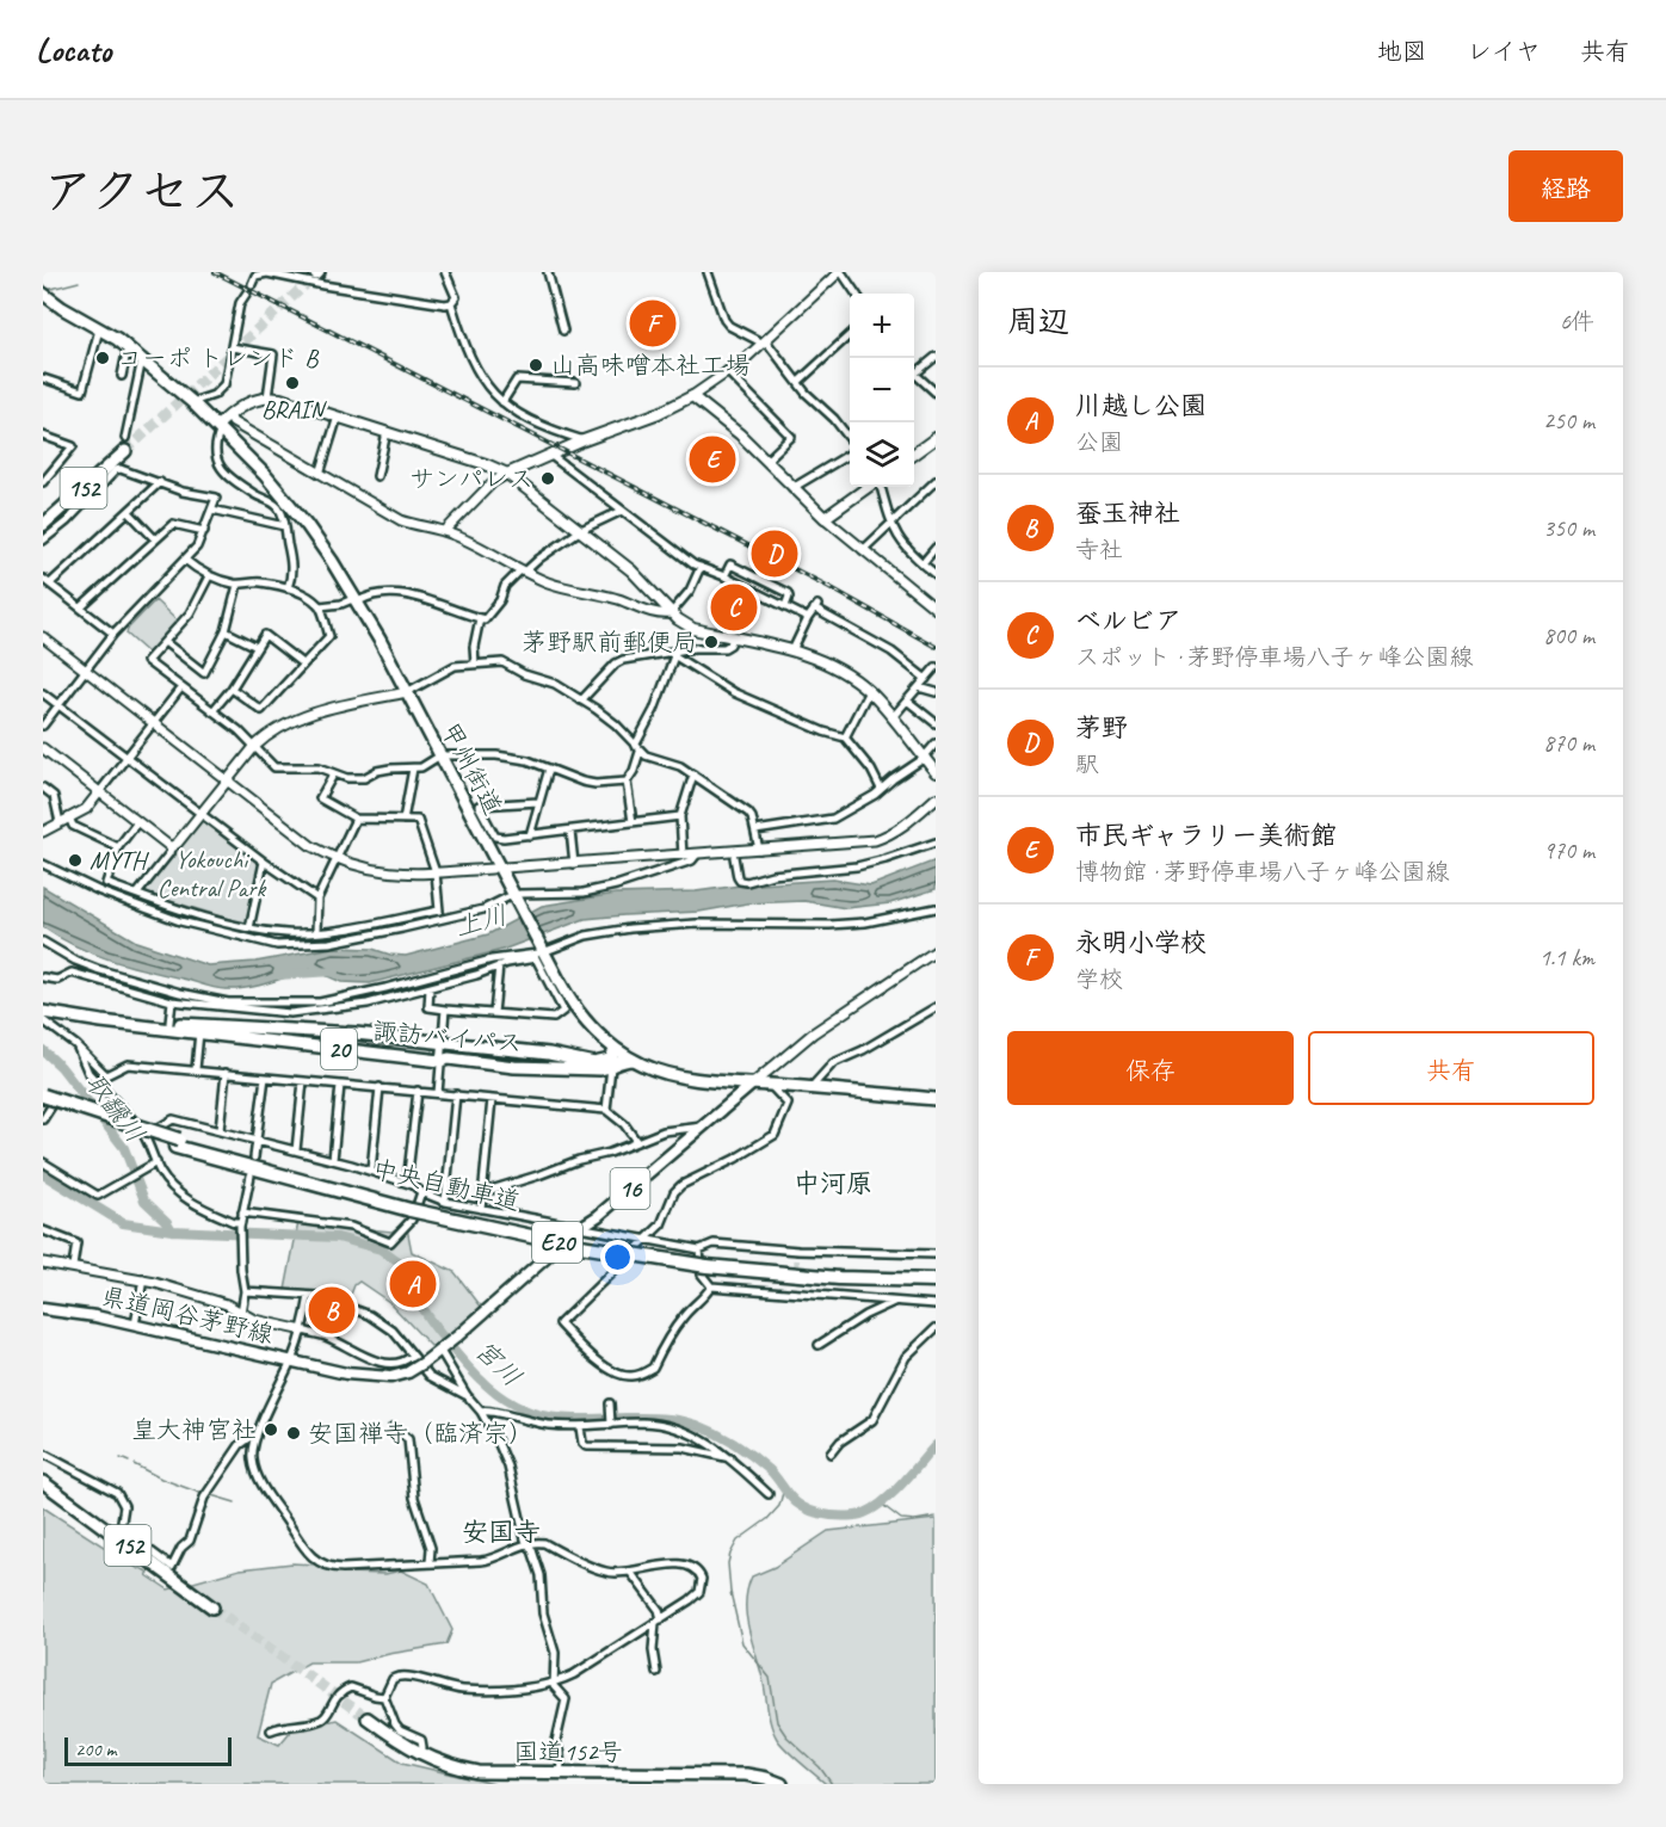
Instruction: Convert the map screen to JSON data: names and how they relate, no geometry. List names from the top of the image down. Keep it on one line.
{"streets":{"highway":["152","甲州街道","諏訪バイパス","20","中央自動車道","E20","国道152号"],"main road":["16","県道岡谷茅野線"]},"crossings":[["甲州街道","諏訪バイパス"],["甲州街道","16"],["16","県道岡谷茅野線"]],"districts":["中河原","安国寺"],"water":["上川","取飜川","宮川"],"parks":["Yokouchi Central Park"],"places":["コーポ トレンド B","山高味噌本社工場","BRAIN","サンパレス","茅野駅前郵便局","MYTH","皇大神宮社","安国禅寺（臨済宗）"],"scale_bar":"200 m","page":{"header":"Locato","nav":["地図","レイヤ","共有"],"title":"アクセス","buttons":["経路",["保存","共有"]],"heading":["周辺","6件"],"map_buttons":["+","−"],"pins":["F","E","D","C","A","B"],"list":[{"mark":"A","name":"川越し公園","note":"公園","value":"250 m"},{"mark":"B","name":"蚕玉神社","note":"寺社","value":"350 m"},{"mark":"C","name":"ベルビア","note":"スポット · 茅野停車場八子ヶ峰公園線","value":"800 m"},{"mark":"D","name":"茅野","note":"駅","value":"870 m"},{"mark":"E","name":"市民ギャラリー美術館","note":"博物館 · 茅野停車場八子ヶ峰公園線","value":"970 m"},{"mark":"F","name":"永明小学校","note":"学校","value":"1.1 km"}],"scale":"200 m"}}
